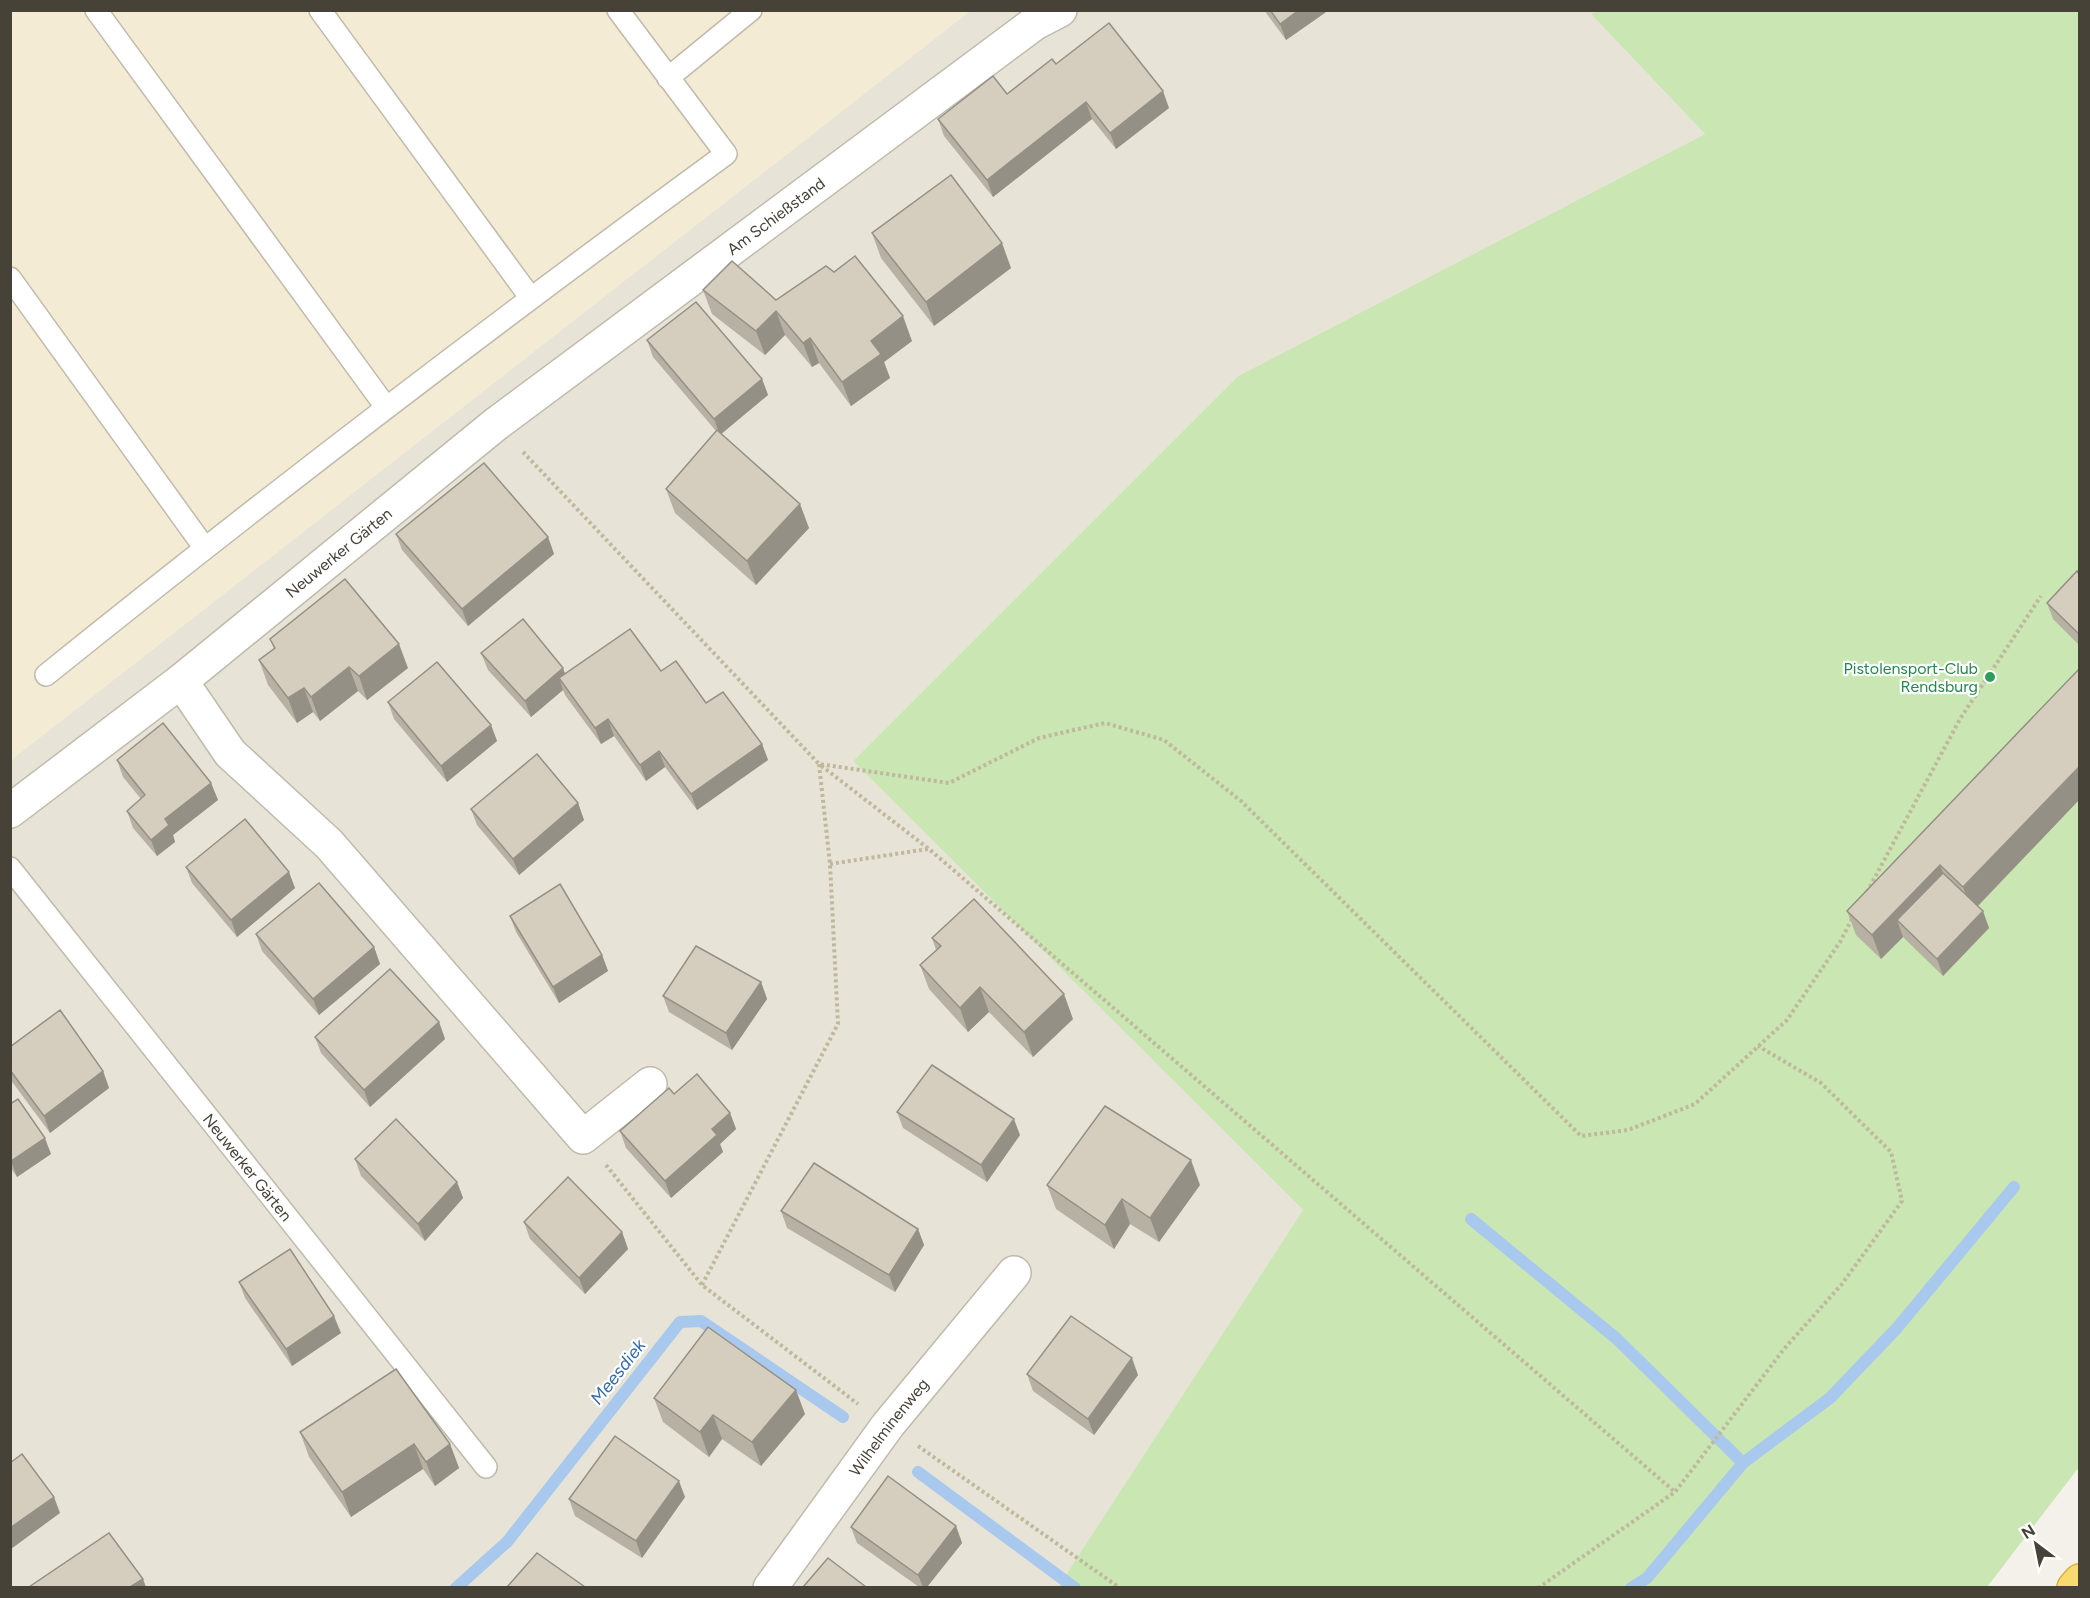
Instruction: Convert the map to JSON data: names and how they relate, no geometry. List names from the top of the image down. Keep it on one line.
{"streets":{"street":["Am Schießstand","Neuwerker Gärten","Wilhelminenweg"]},"crossings":[["Am Schießstand","Neuwerker Gärten"]],"water":["Meesdiek"],"places":["Pistolensport-Club Rendsburg"],"north":"top left"}
